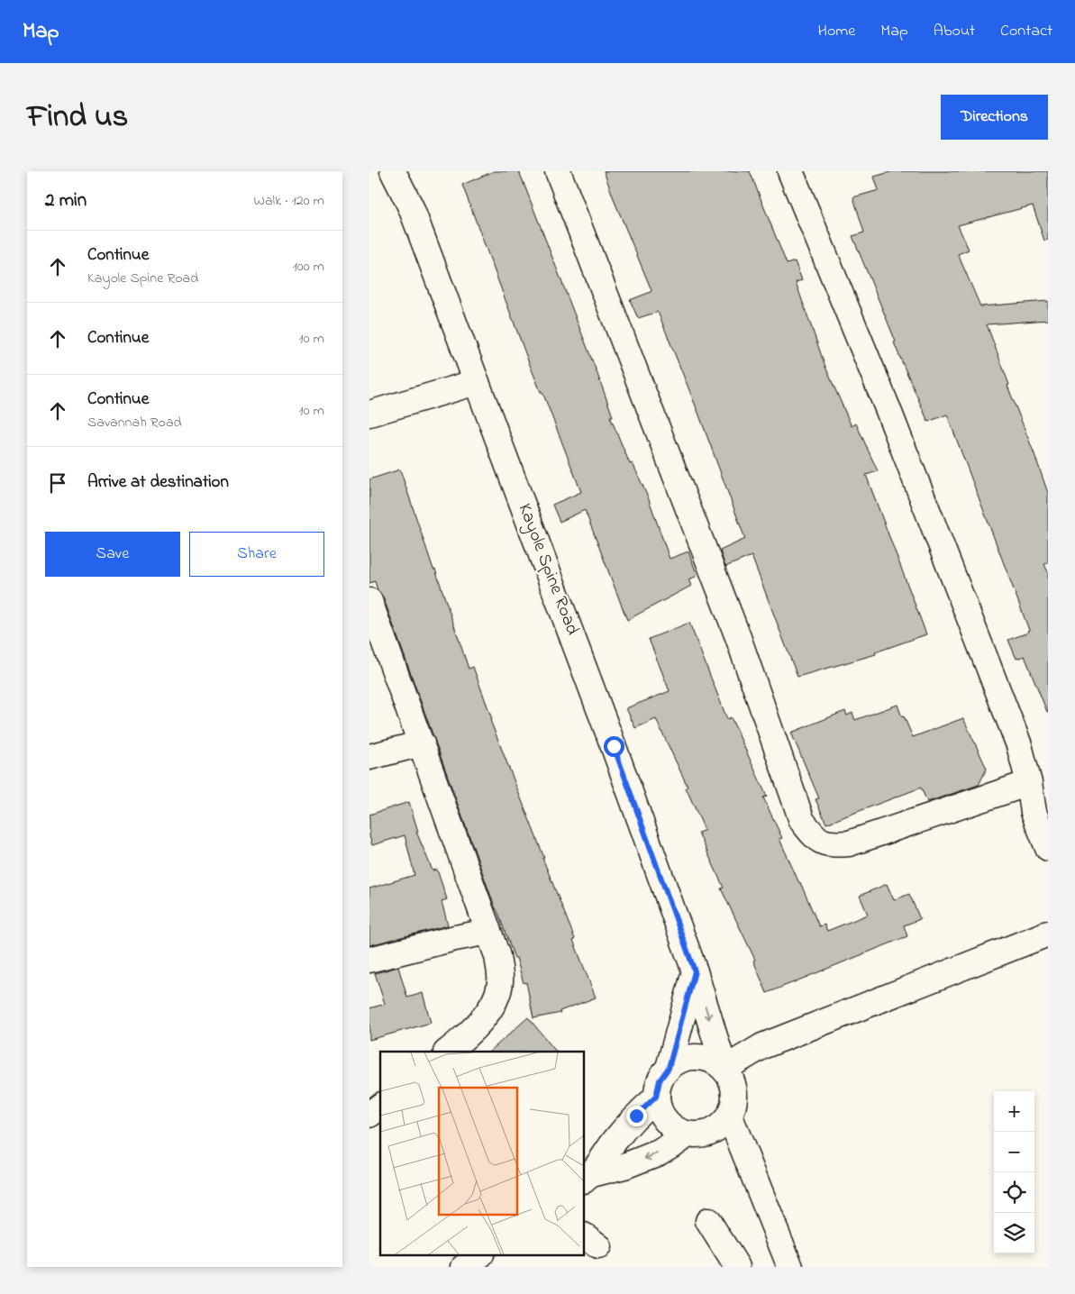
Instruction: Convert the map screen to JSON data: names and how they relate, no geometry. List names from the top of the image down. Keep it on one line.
{"streets":{"main road":["Kayole Spine Road"]},"page":{"header":"Map","nav":["Home","Map","About","Contact"],"title":"Find us","buttons":["Directions",["Save","Share"]],"heading":["2 min","Walk · 120 m"],"list":[["Continue","Kayole Spine Road","100 m"],["Continue","10 m"],["Continue","Savannah Road","10 m"],"Arrive at destination"],"map_buttons":["+","−"]}}
